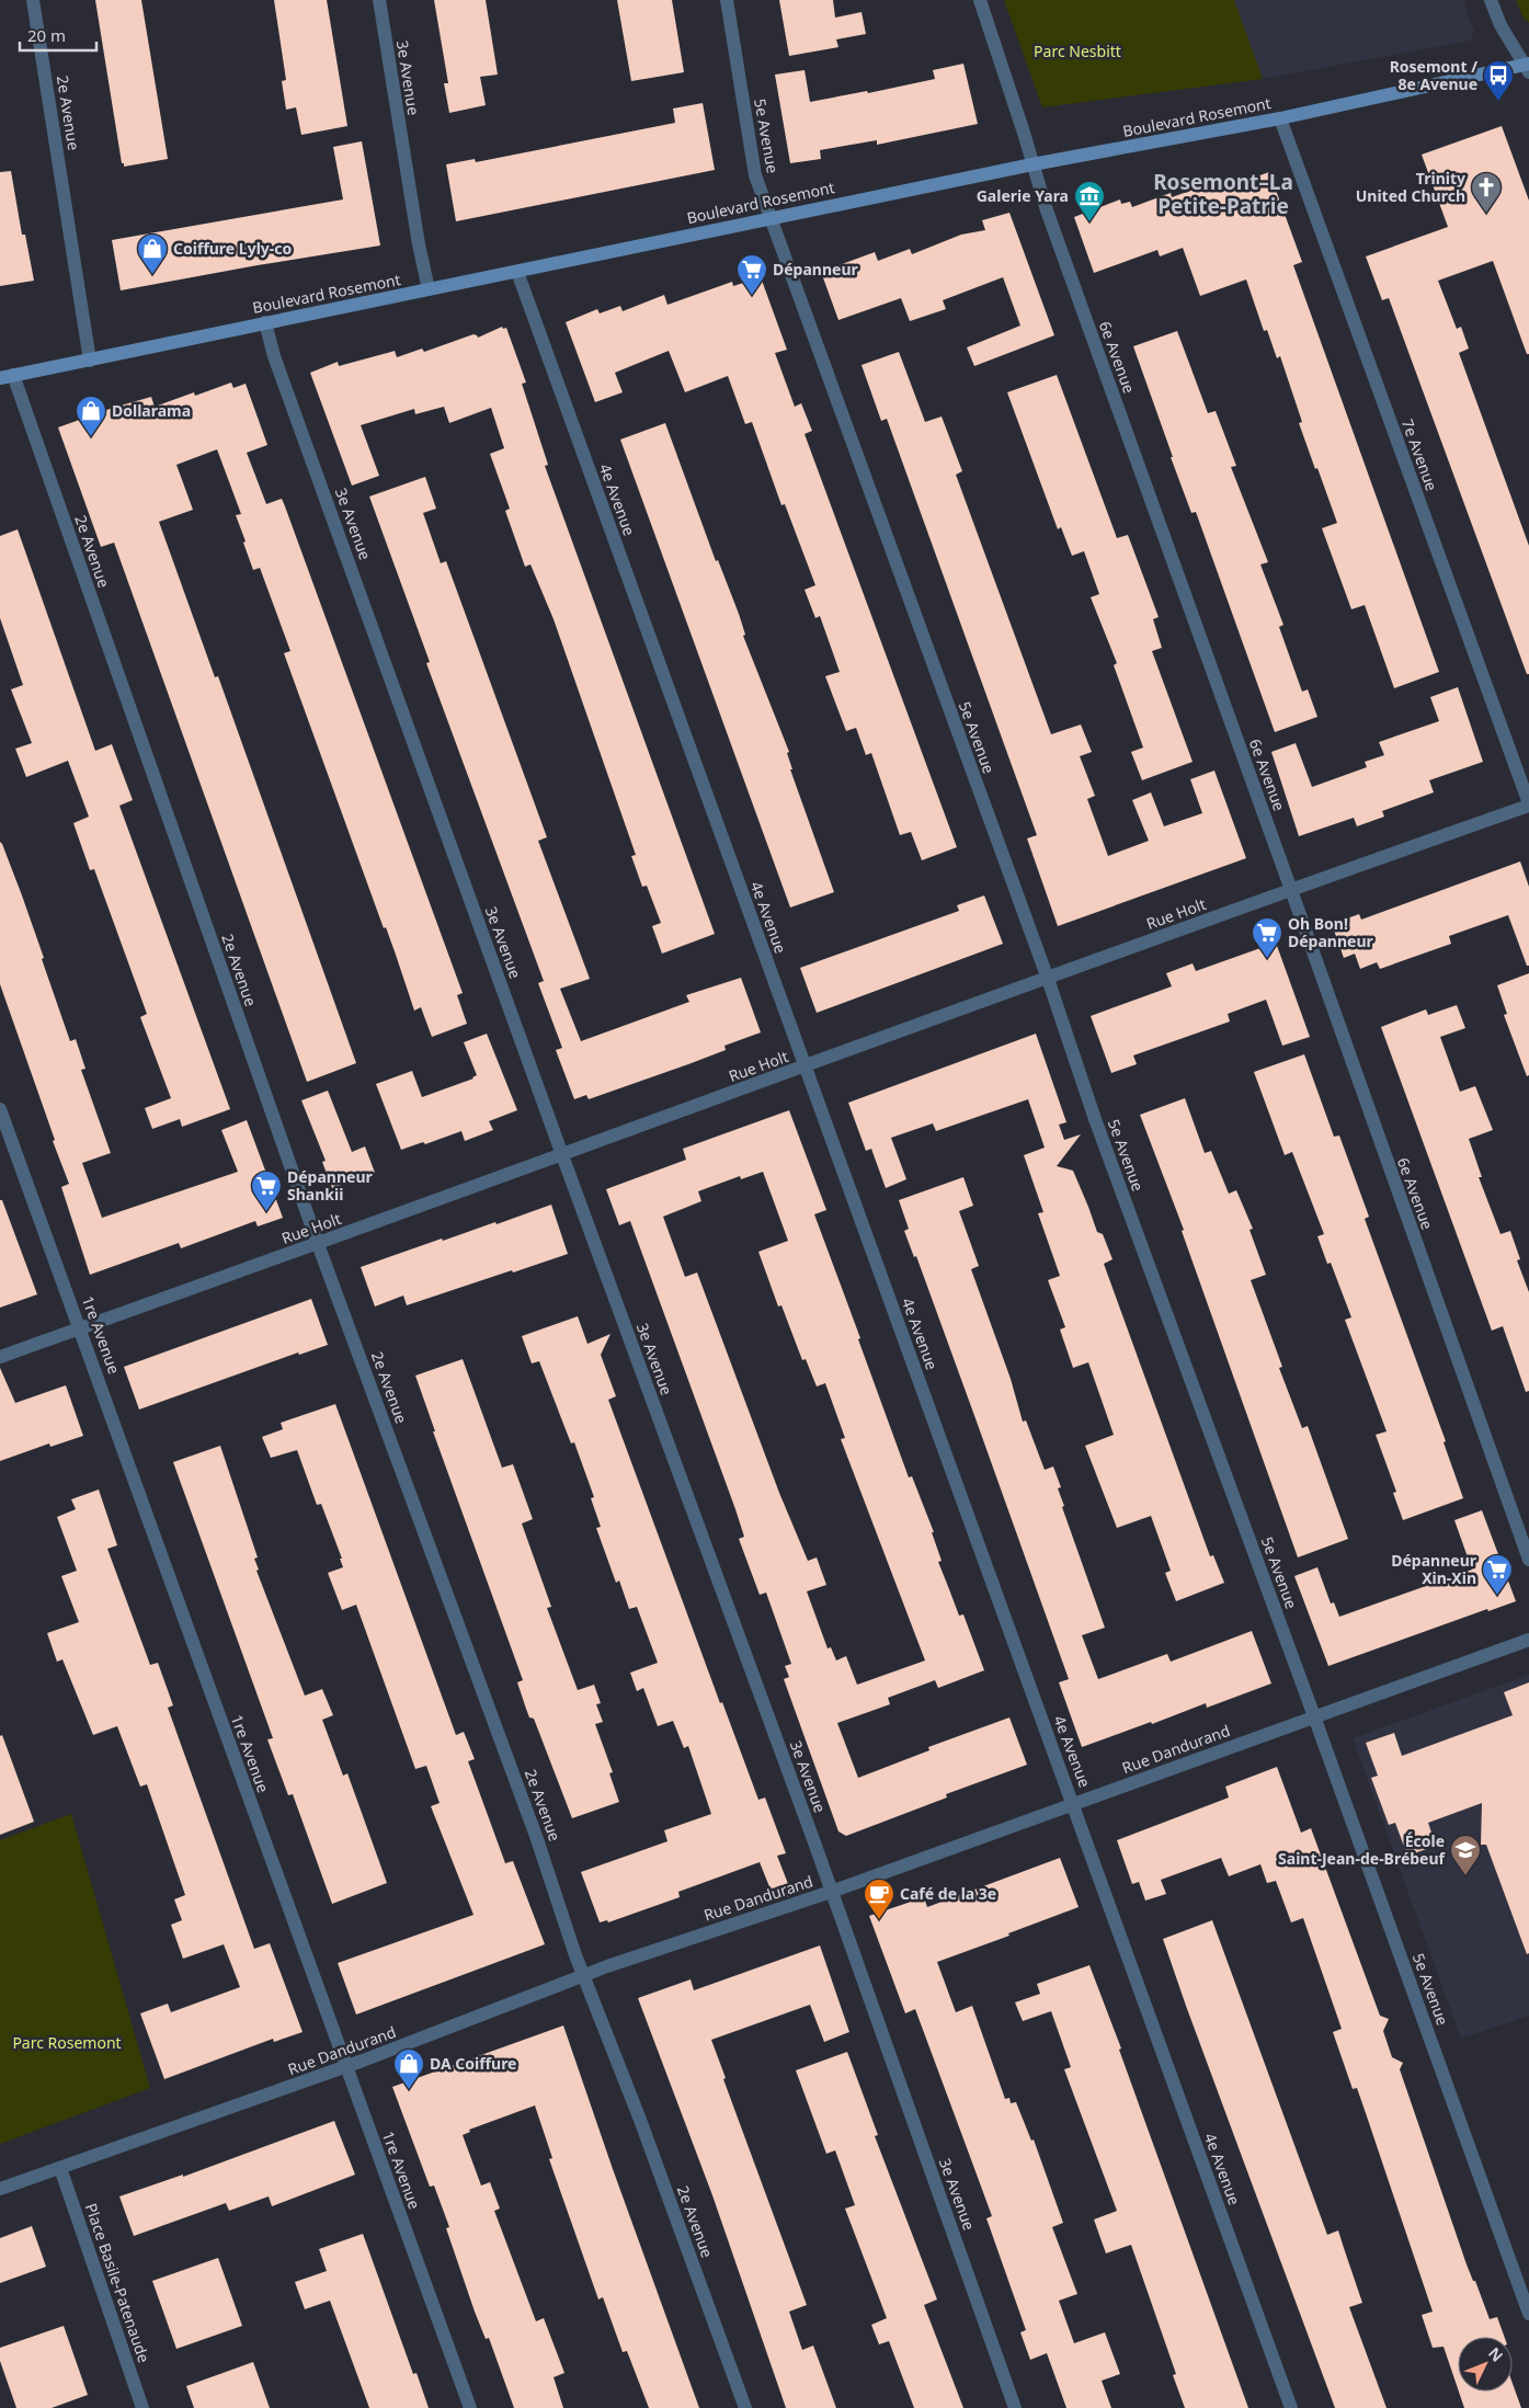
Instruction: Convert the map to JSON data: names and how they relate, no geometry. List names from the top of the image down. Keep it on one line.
{"streets":{"main road":["Boulevard Rosemont"],"street":["3e Avenue","2e Avenue","5e Avenue","6e Avenue","7e Avenue","4e Avenue","Rue Holt","1re Avenue","Rue Dandurand","Place Basile-Patenaude"]},"crossings":[["3e Avenue","Boulevard Rosemont"],["3e Avenue","Rue Holt"],["3e Avenue","Rue Dandurand"],["2e Avenue","Boulevard Rosemont"],["2e Avenue","Rue Holt"],["2e Avenue","Rue Dandurand"],["Boulevard Rosemont","5e Avenue"],["Boulevard Rosemont","6e Avenue"],["Boulevard Rosemont","7e Avenue"],["Boulevard Rosemont","4e Avenue"],["5e Avenue","Rue Holt"],["5e Avenue","Rue Dandurand"],["6e Avenue","Rue Holt"],["7e Avenue","Rue Holt"],["4e Avenue","Rue Holt"],["4e Avenue","Rue Dandurand"],["Rue Holt","1re Avenue"],["1re Avenue","Rue Dandurand"],["Rue Dandurand","Place Basile-Patenaude"]],"districts":["Rosemont–La Petite-Patrie"],"parks":["Parc Nesbitt","Parc Rosemont"],"places":{"bus stop":["Rosemont / 8e Avenue"],"church":["Trinity United Church"],"museum":["Galerie Yara"],"shop":["Coiffure Lyly-co","Dollarama","DA Coiffure"],"supermarket":["Dépanneur","Oh Bon! Dépanneur","Dépanneur Shankii","Dépanneur Xin-Xin"],"school or university":["École Saint-Jean-de-Brébeuf"],"cafe":["Café de la 3e"]},"scale_bar":"20 m","north":"top right"}
